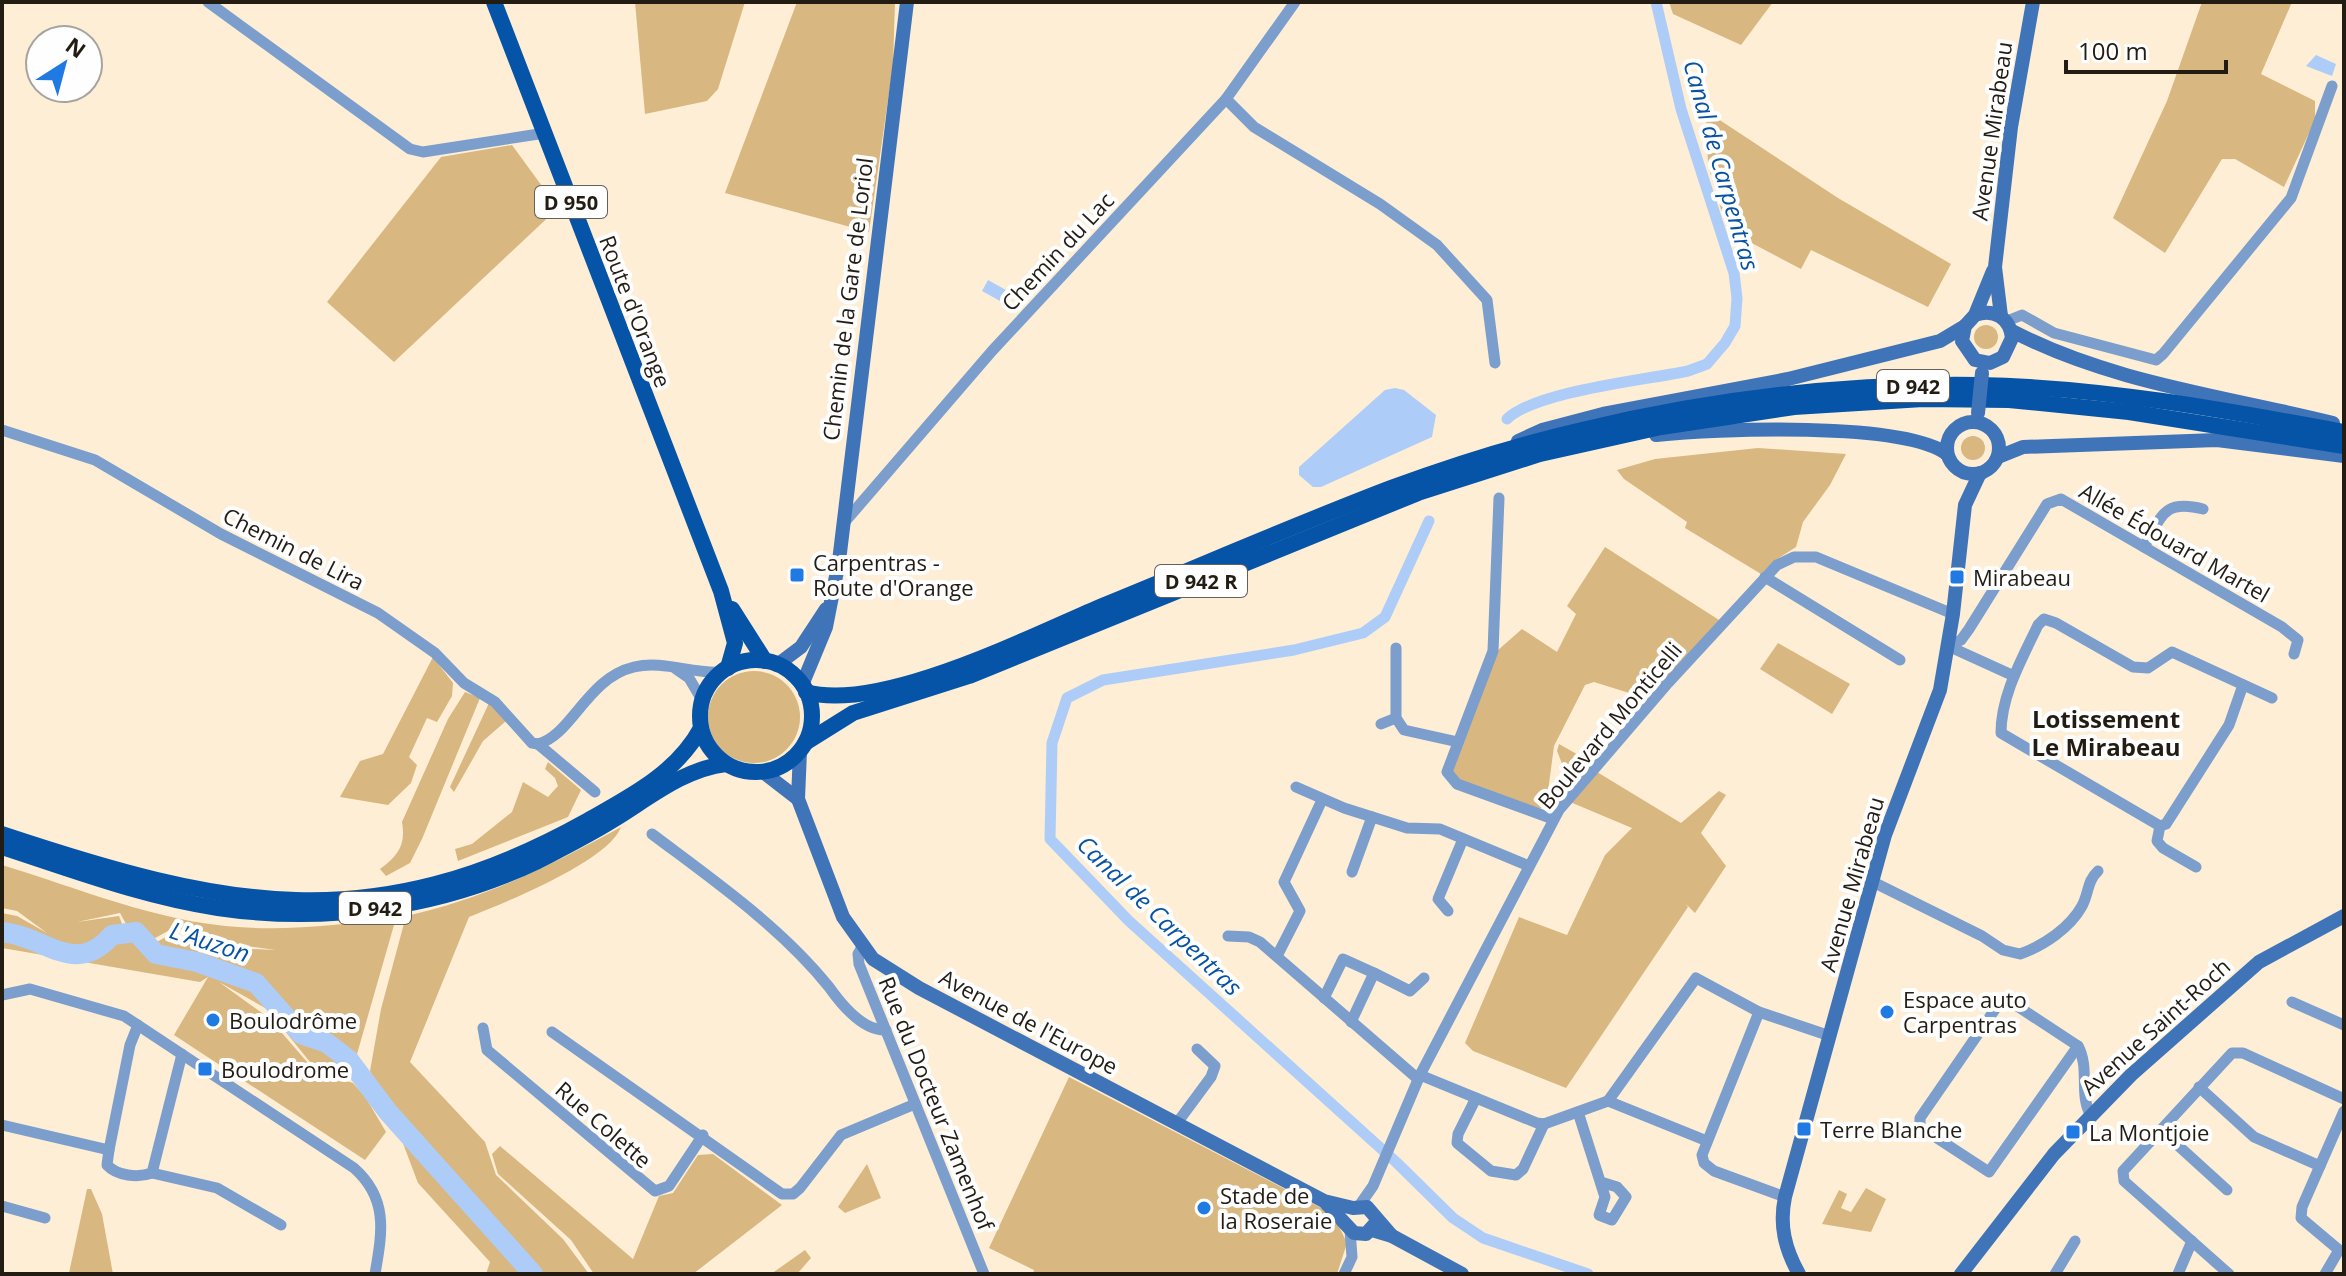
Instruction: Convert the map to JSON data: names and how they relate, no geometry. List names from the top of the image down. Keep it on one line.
{"streets":{"main road":["Avenue Mirabeau","D 950","Chemin de la Gare de Loriol","Route d'Orange","D 942","D 942 R","Avenue de l'Europe","Avenue Saint-Roch"],"street":["Chemin du Lac","Allée Édouard Martel","Chemin de Lira","Boulevard Monticelli","Rue du Docteur Zamenhof","Rue Colette"]},"crossings":[["Avenue Mirabeau","Allée Édouard Martel"],["Avenue Mirabeau","Boulevard Monticelli"],["D 950","Chemin de la Gare de Loriol"],["D 950","Route d'Orange"],["D 950","D 942"],["D 950","D 942 R"],["D 950","Avenue de l'Europe"],["Chemin du Lac","Chemin de la Gare de Loriol"],["Chemin de la Gare de Loriol","Route d'Orange"],["Chemin de la Gare de Loriol","D 942"],["Chemin de la Gare de Loriol","D 942 R"],["Chemin de la Gare de Loriol","Avenue de l'Europe"],["Route d'Orange","D 942"],["Route d'Orange","D 942 R"],["Route d'Orange","Avenue de l'Europe"],["D 942","D 942 R"],["D 942","Avenue de l'Europe"],["D 942 R","Avenue de l'Europe"],["Boulevard Monticelli","Avenue de l'Europe"],["Avenue de l'Europe","Rue du Docteur Zamenhof"],["Rue du Docteur Zamenhof","Rue Colette"]],"districts":["Lotissement Le Mirabeau"],"water":["Canal de Carpentras","L'Auzon"],"places":{"transit":["Carpentras - Route d'Orange","Mirabeau","Boulodrome","Terre Blanche","La Montjoie"],"other":["Espace auto Carpentras","Boulodrôme","Stade de la Roseraie"]},"scale_bar":"100 m","north":"top right"}
